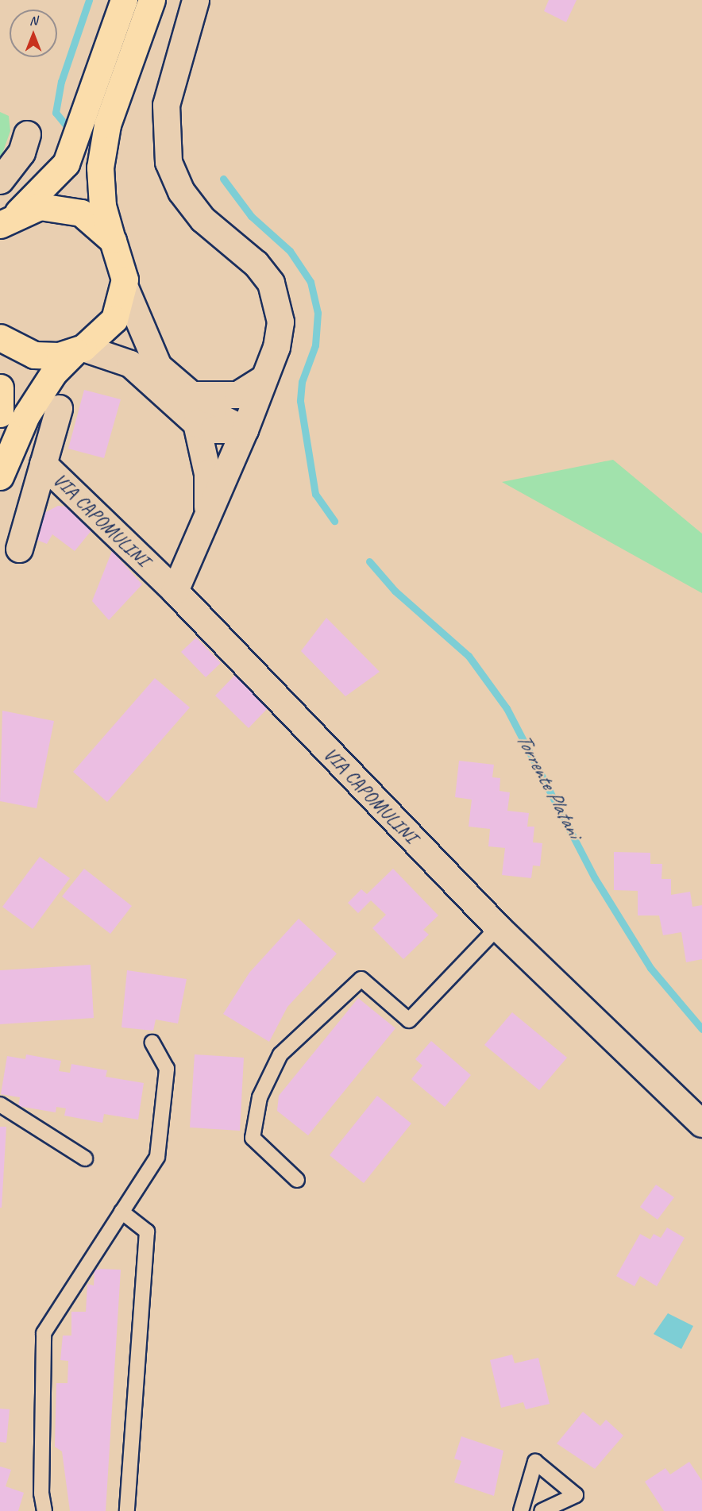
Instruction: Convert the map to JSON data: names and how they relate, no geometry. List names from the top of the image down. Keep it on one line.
{"streets":{"street":["VIA CAPOMULINI"]},"water":["Torrente Platani"],"north":"top"}
